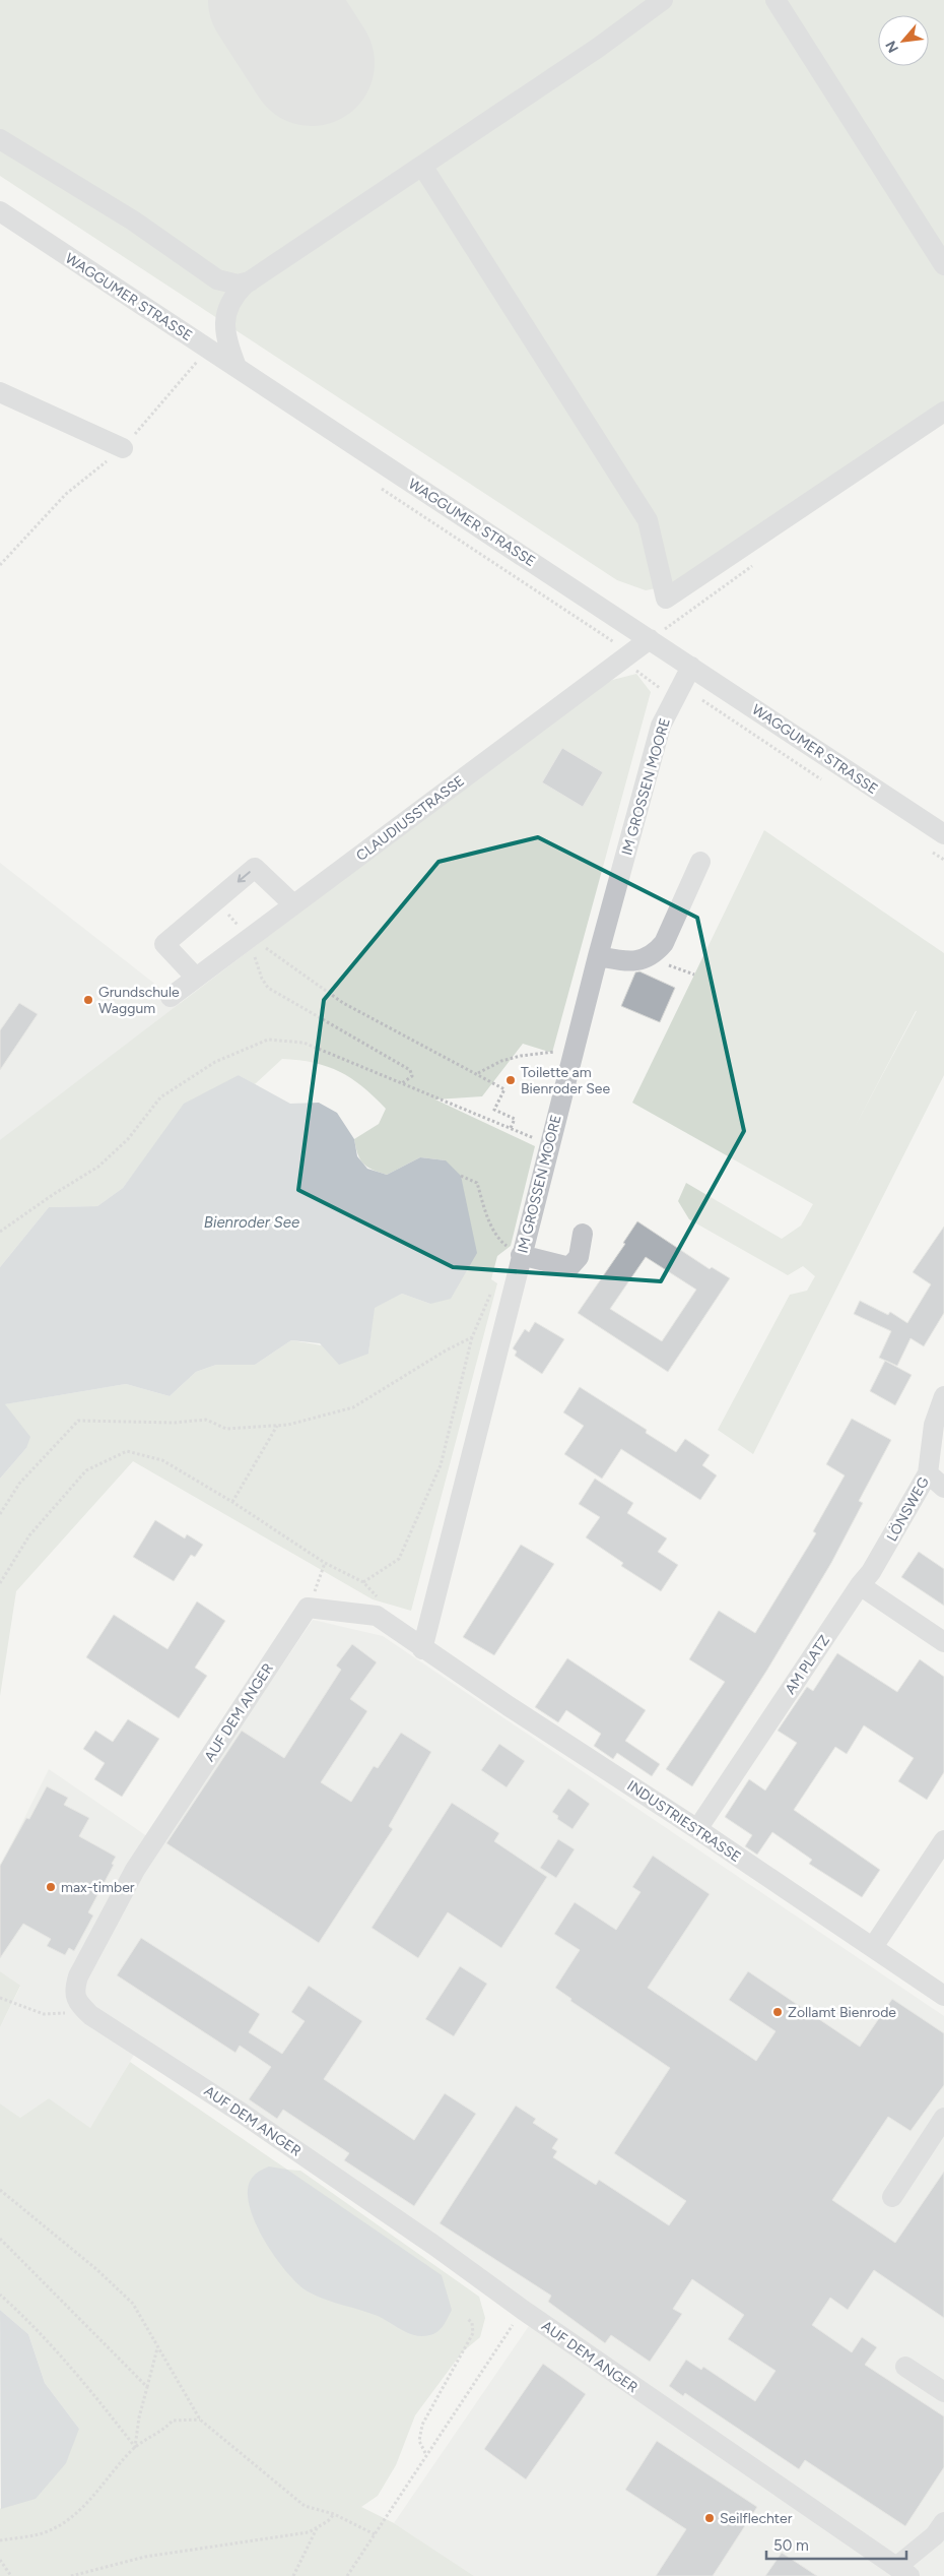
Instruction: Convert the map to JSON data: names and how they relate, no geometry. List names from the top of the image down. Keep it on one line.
{"streets":{"street":["WAGGUMER STRASSE","IM GROSSEN MOORE","CLAUDIUSSTRASSE","LÖNSWEG","AM PLATZ","AUF DEM ANGER","INDUSTRIESTRASSE"]},"crossings":[["WAGGUMER STRASSE","IM GROSSEN MOORE"],["WAGGUMER STRASSE","CLAUDIUSSTRASSE"],["IM GROSSEN MOORE","INDUSTRIESTRASSE"],["LÖNSWEG","AM PLATZ"],["AM PLATZ","INDUSTRIESTRASSE"]],"water":["Bienroder See"],"places":["Grundschule Waggum","Toilette am Bienroder See","max-timber","Zollamt Bienrode","Seilflechter"],"scale_bar":"50 m","north":"bottom left"}
